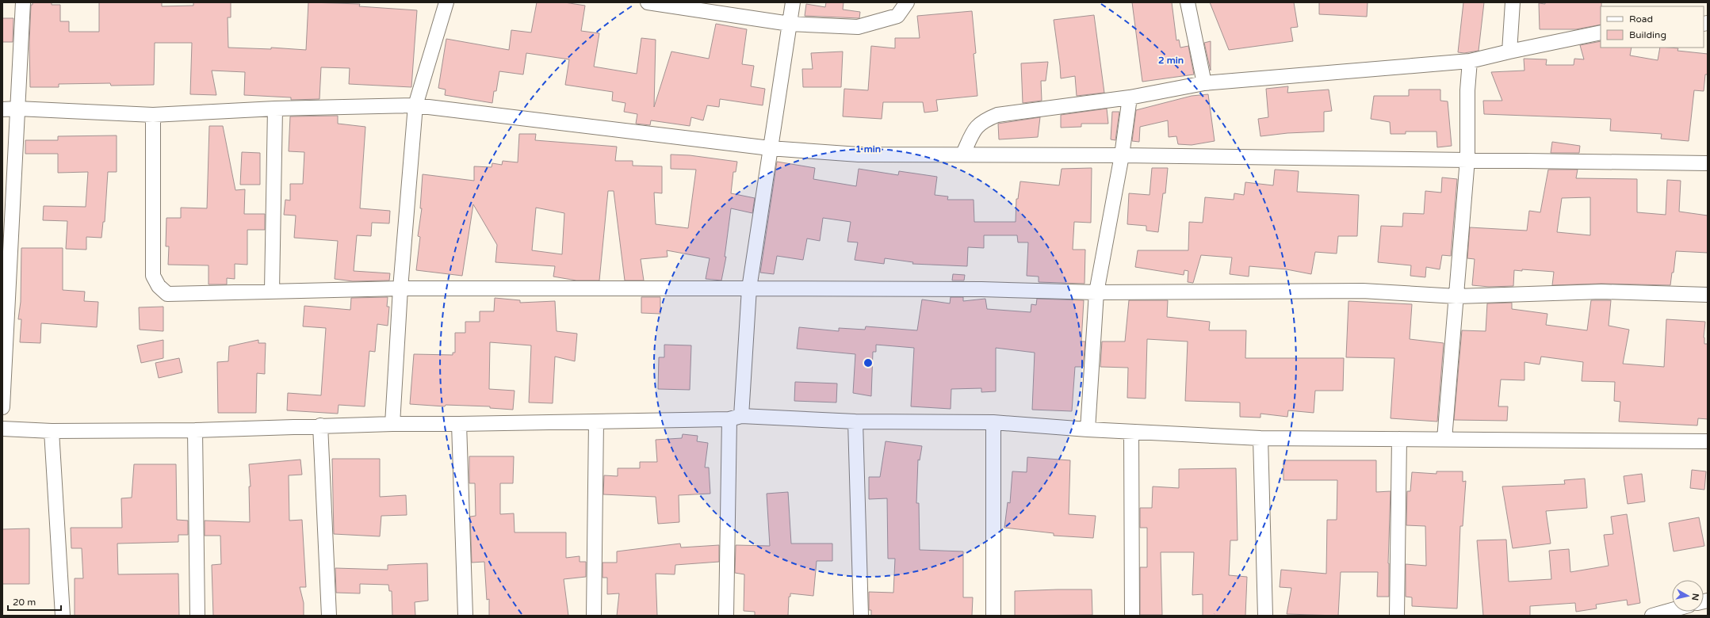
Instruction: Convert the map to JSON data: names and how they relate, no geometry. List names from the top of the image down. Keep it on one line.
{"legend":["Road","Building"],"scale_bar":"20 m","north":"right","rings":["2 min","1 min"]}
